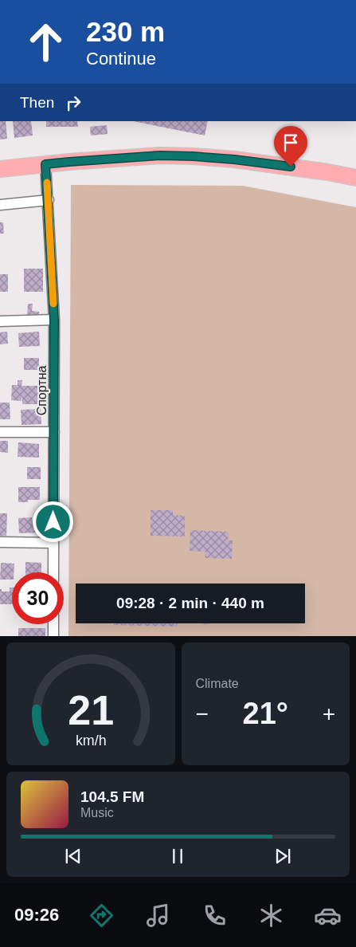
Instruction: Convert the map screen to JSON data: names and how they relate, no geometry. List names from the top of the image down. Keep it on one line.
{"streets":{"street":["Спортна"]},"page":{"turn":["230 m","Continue"],"then":"Then","limit":"30","trip":"09:28 · 2 min · 440 m","tile":"Climate","heat":["−","21°","+"],"song":["104.5 FM","Music"],"tabs":"09:26","gauge":["21","km/h"]}}
